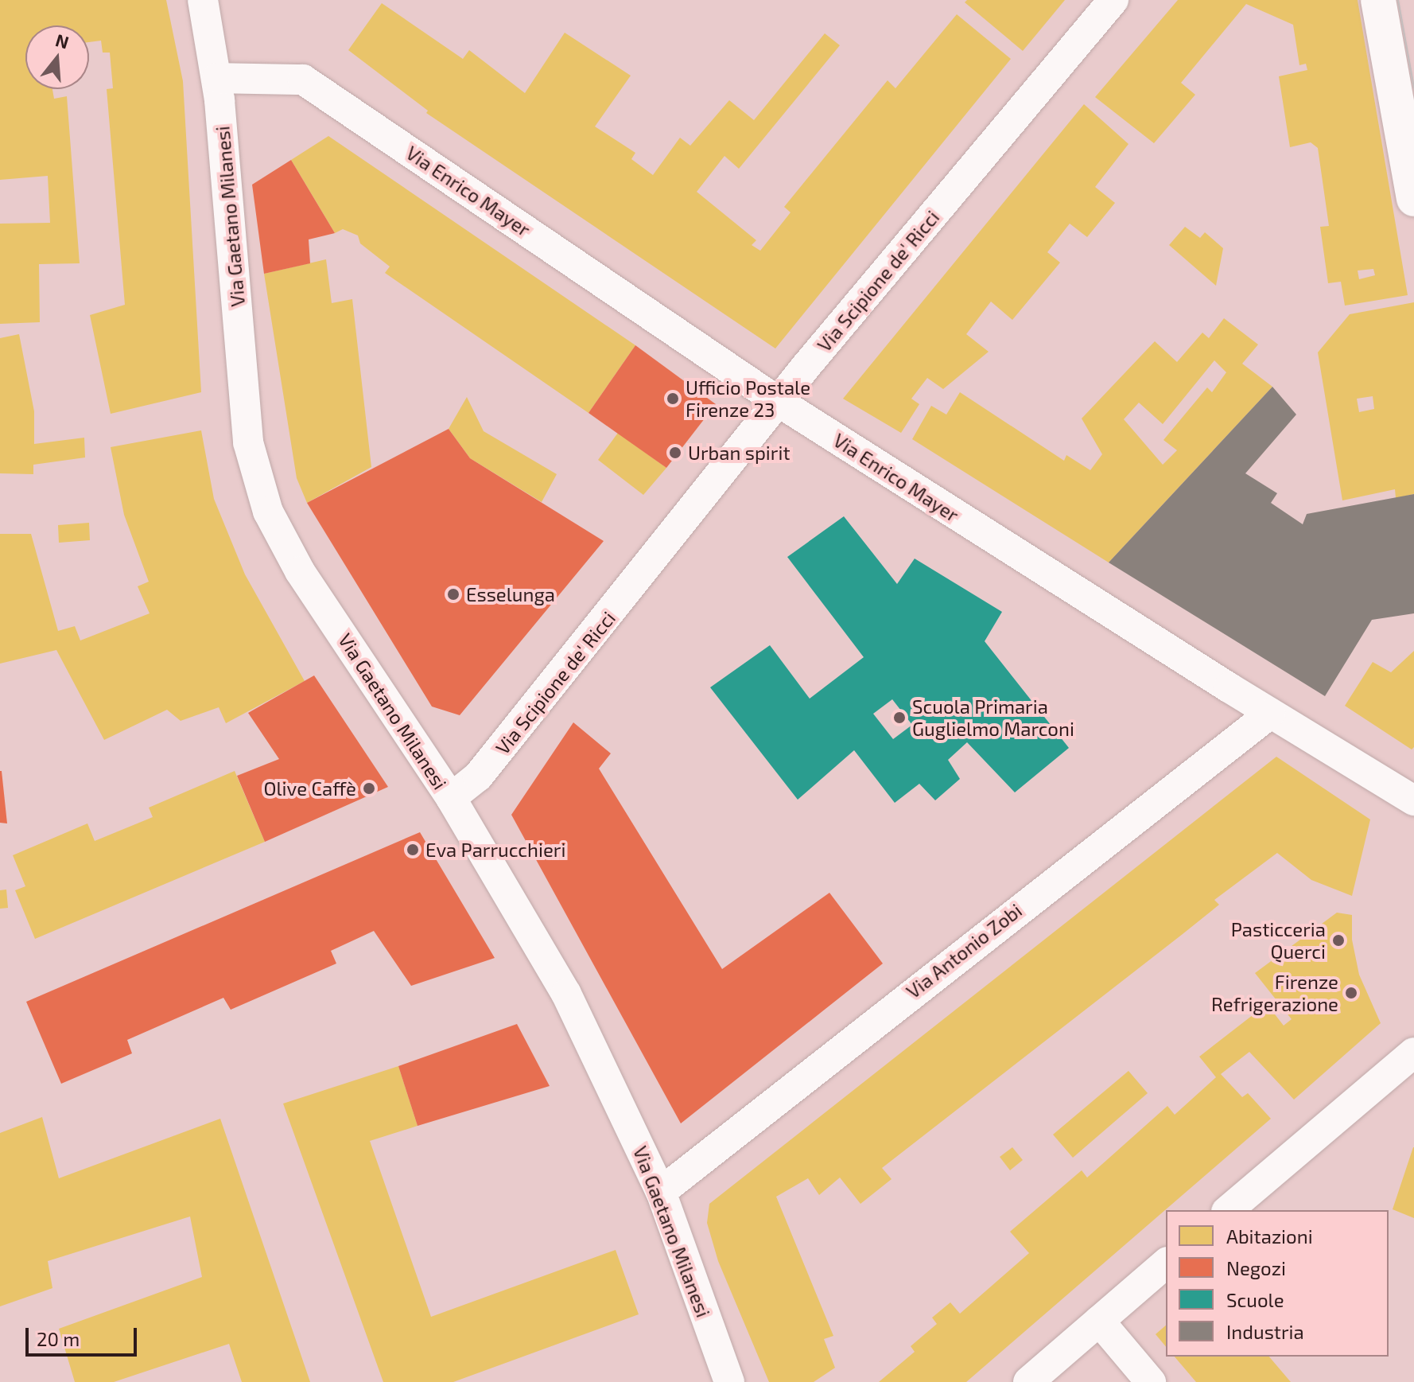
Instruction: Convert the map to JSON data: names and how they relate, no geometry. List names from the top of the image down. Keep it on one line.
{"streets":{"street":["Via Enrico Mayer","Via Gaetano Milanesi","Via Scipione de' Ricci","Via Antonio Zobi"]},"crossings":[["Via Enrico Mayer","Via Gaetano Milanesi"],["Via Enrico Mayer","Via Scipione de' Ricci"],["Via Enrico Mayer","Via Antonio Zobi"],["Via Gaetano Milanesi","Via Scipione de' Ricci"],["Via Gaetano Milanesi","Via Antonio Zobi"]],"places":["Ufficio Postale Firenze 23","Urban spirit","Esselunga","Scuola Primaria Guglielmo Marconi","Olive Caffè","Eva Parrucchieri","Pasticceria Querci","Firenze Refrigerazione"],"legend":["Abitazioni","Negozi","Scuole","Industria"],"scale_bar":"20 m","north":"top"}
